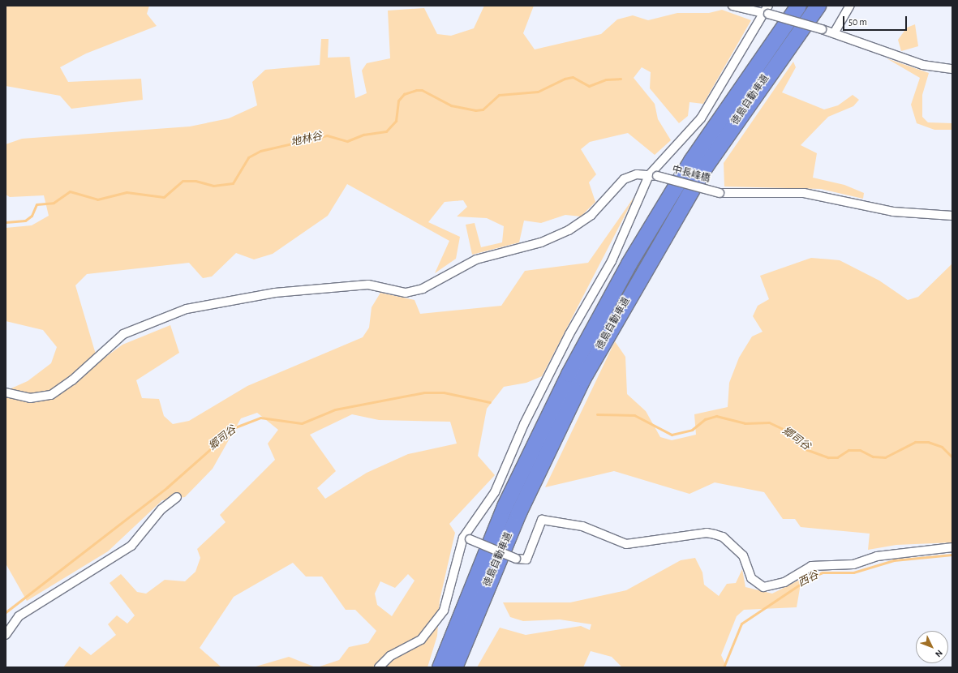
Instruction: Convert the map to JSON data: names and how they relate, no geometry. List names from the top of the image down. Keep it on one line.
{"streets":{"highway":["徳島自動車道"],"street":["中長峰橋"]},"water":["地林谷","郷司谷","西谷"],"scale_bar":"50 m","north":"bottom right"}
